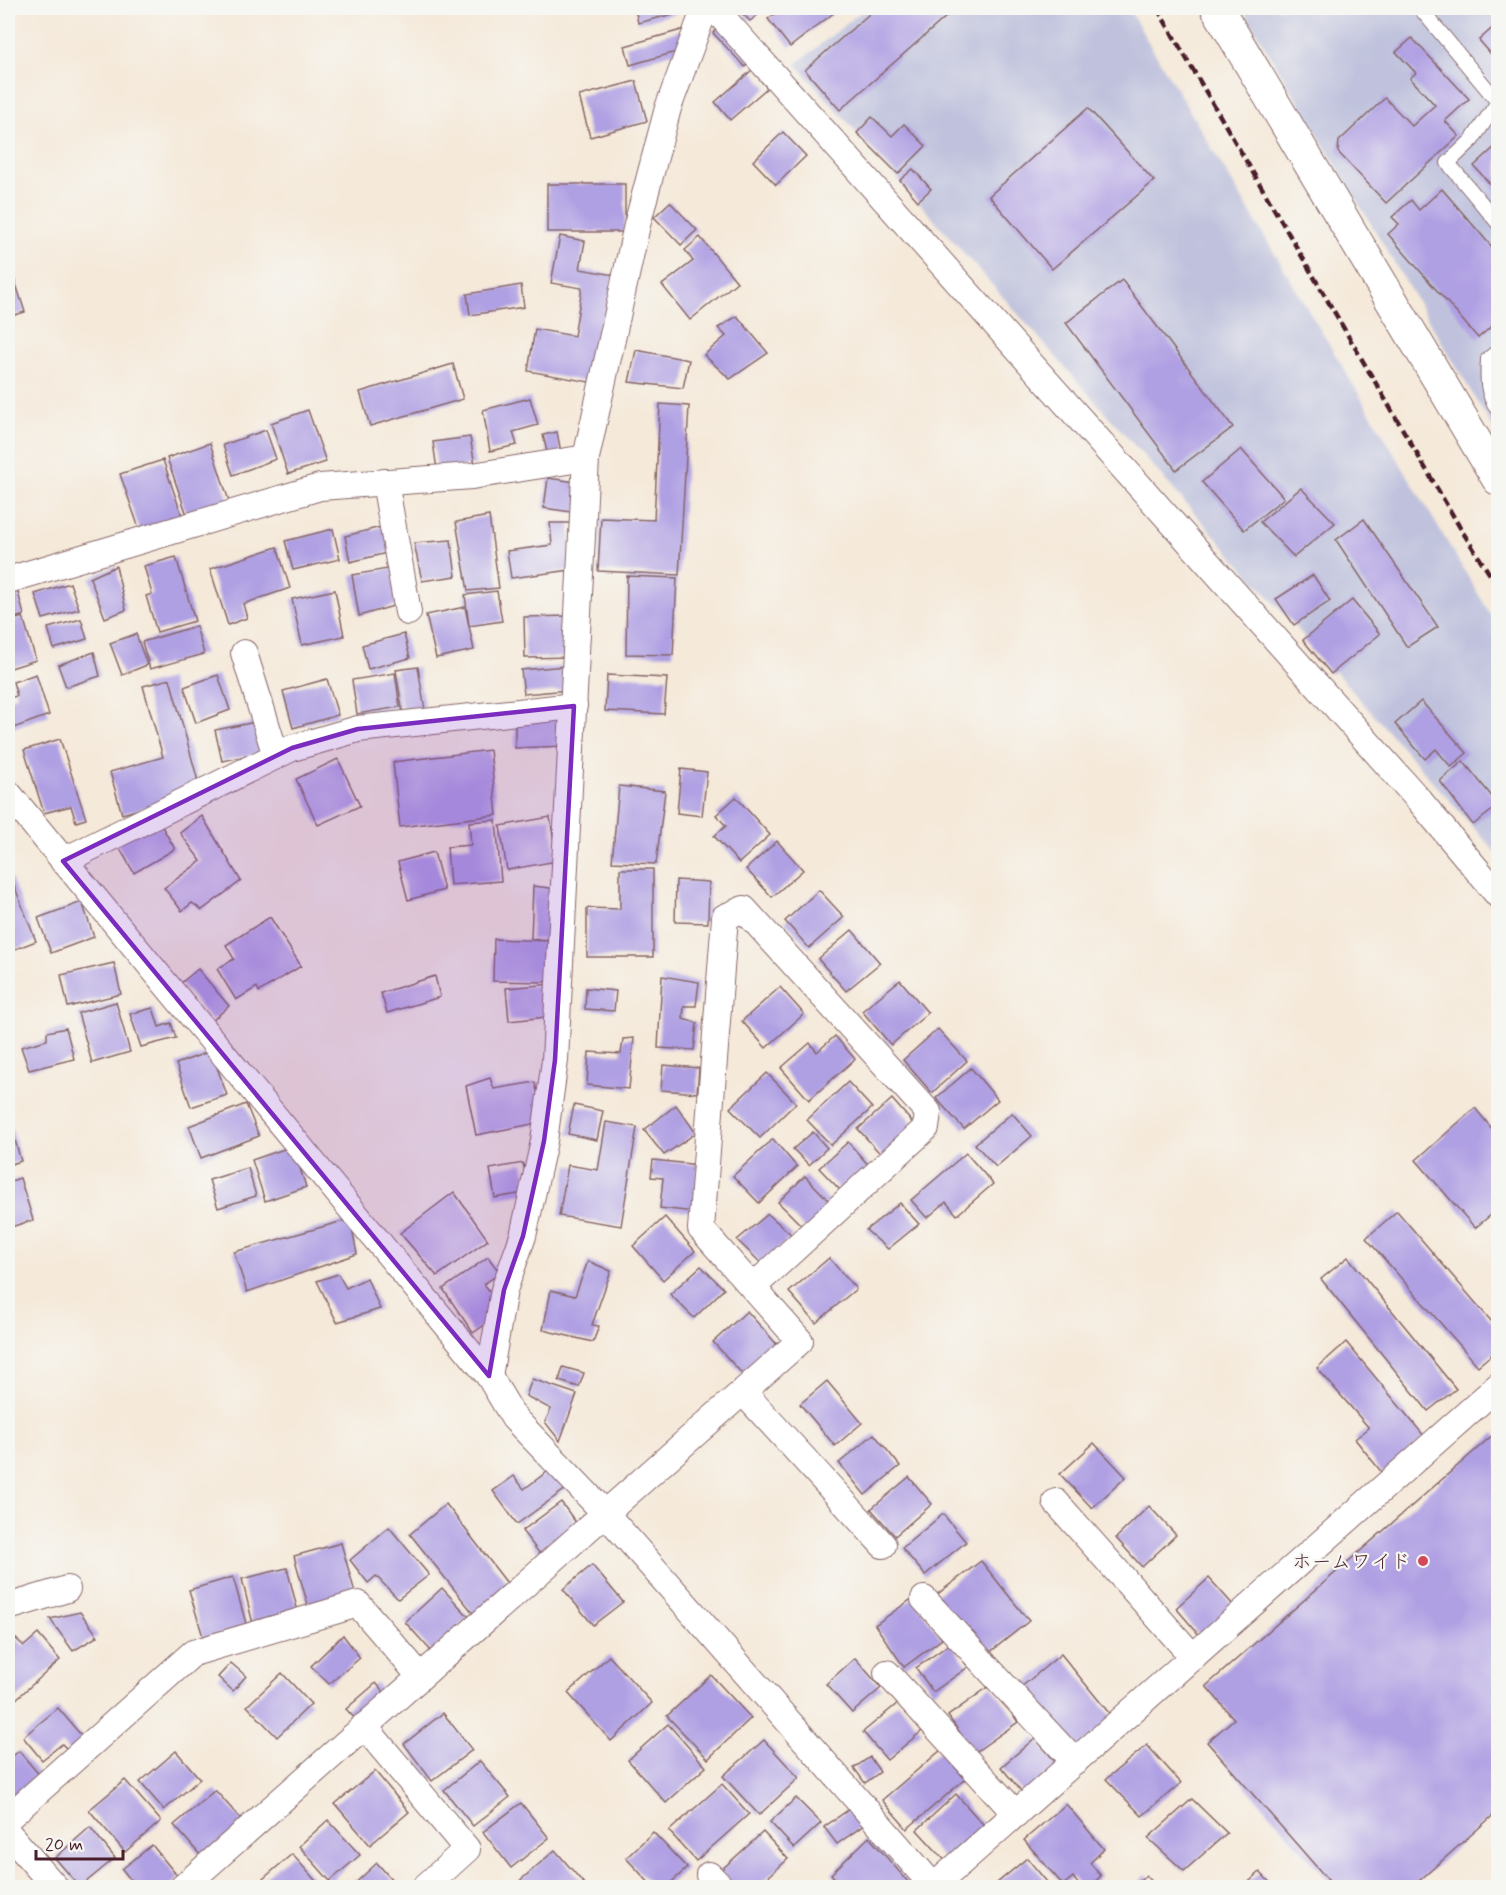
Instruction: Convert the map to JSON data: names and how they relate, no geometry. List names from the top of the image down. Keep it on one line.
{"places":["ホームワイド"],"scale_bar":"20 m"}
